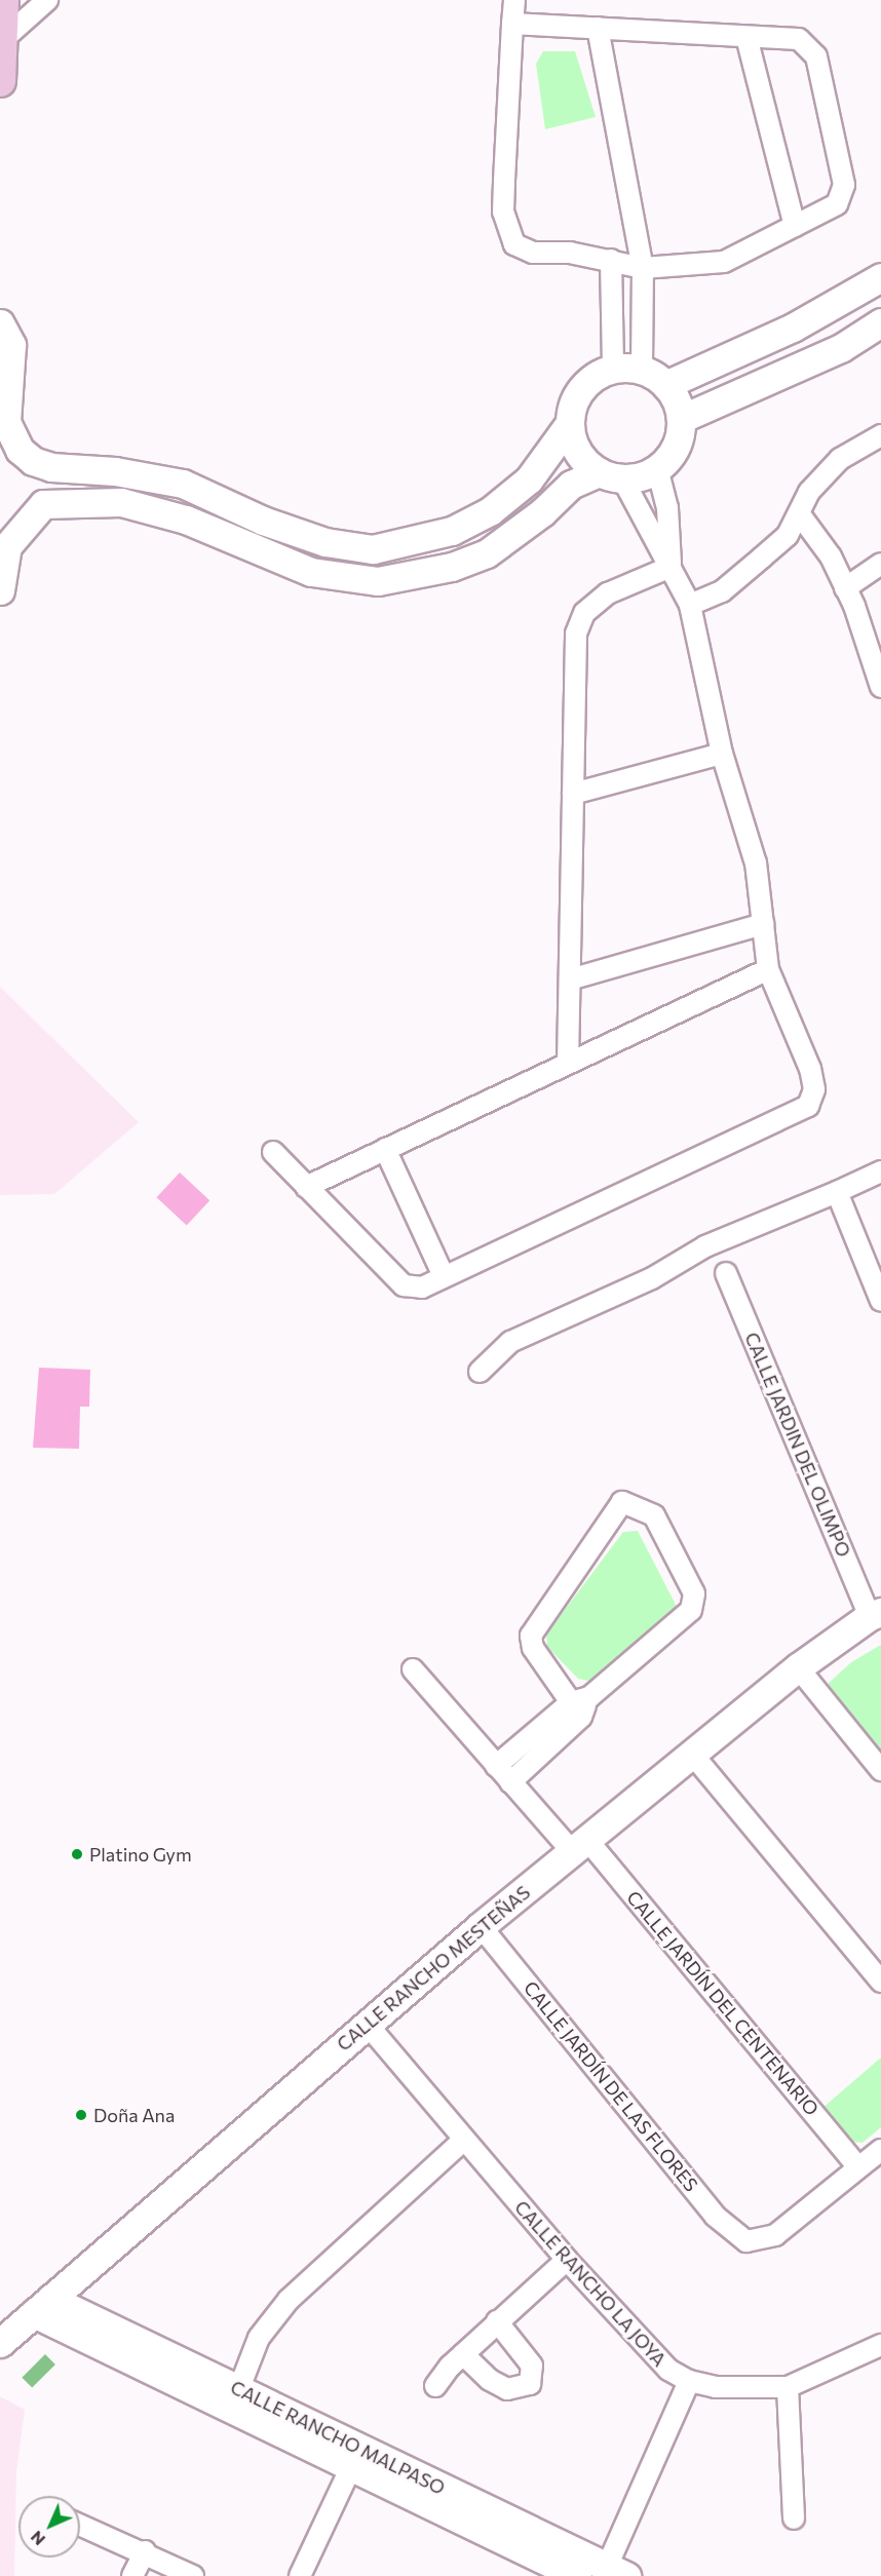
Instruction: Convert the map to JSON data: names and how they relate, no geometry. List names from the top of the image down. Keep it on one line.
{"streets":{"street":["CALLE JARDIN DEL OLIMPO","CALLE RANCHO MESTEÑAS","CALLE JARDÍN DEL CENTENARIO","CALLE JARDÍN DE LAS FLORES","CALLE RANCHO LA JOYA","CALLE RANCHO MALPASO"]},"crossings":[["CALLE JARDIN DEL OLIMPO","CALLE RANCHO MESTEÑAS"],["CALLE RANCHO MESTEÑAS","CALLE JARDÍN DEL CENTENARIO"],["CALLE RANCHO MESTEÑAS","CALLE JARDÍN DE LAS FLORES"],["CALLE RANCHO MESTEÑAS","CALLE RANCHO LA JOYA"],["CALLE RANCHO MESTEÑAS","CALLE RANCHO MALPASO"],["CALLE JARDÍN DEL CENTENARIO","CALLE JARDÍN DE LAS FLORES"]],"places":["Platino Gym","Doña Ana"],"north":"bottom left"}
